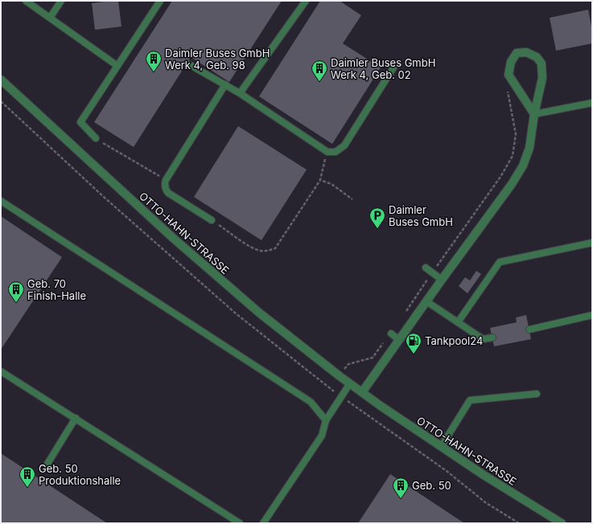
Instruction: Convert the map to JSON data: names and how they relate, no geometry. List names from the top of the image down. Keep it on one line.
{"streets":{"street":["OTTO-HAHN-STRASSE"]},"places":{"building":["Daimler Buses GmbH Werk 4, Geb. 98","Daimler Buses GmbH Werk 4, Geb. 02","Geb. 70 Finish-Halle","Geb. 50 Produktionshalle","Geb. 50"],"parking":["Daimler Buses GmbH"],"fuel station":["Tankpool24"]}}
